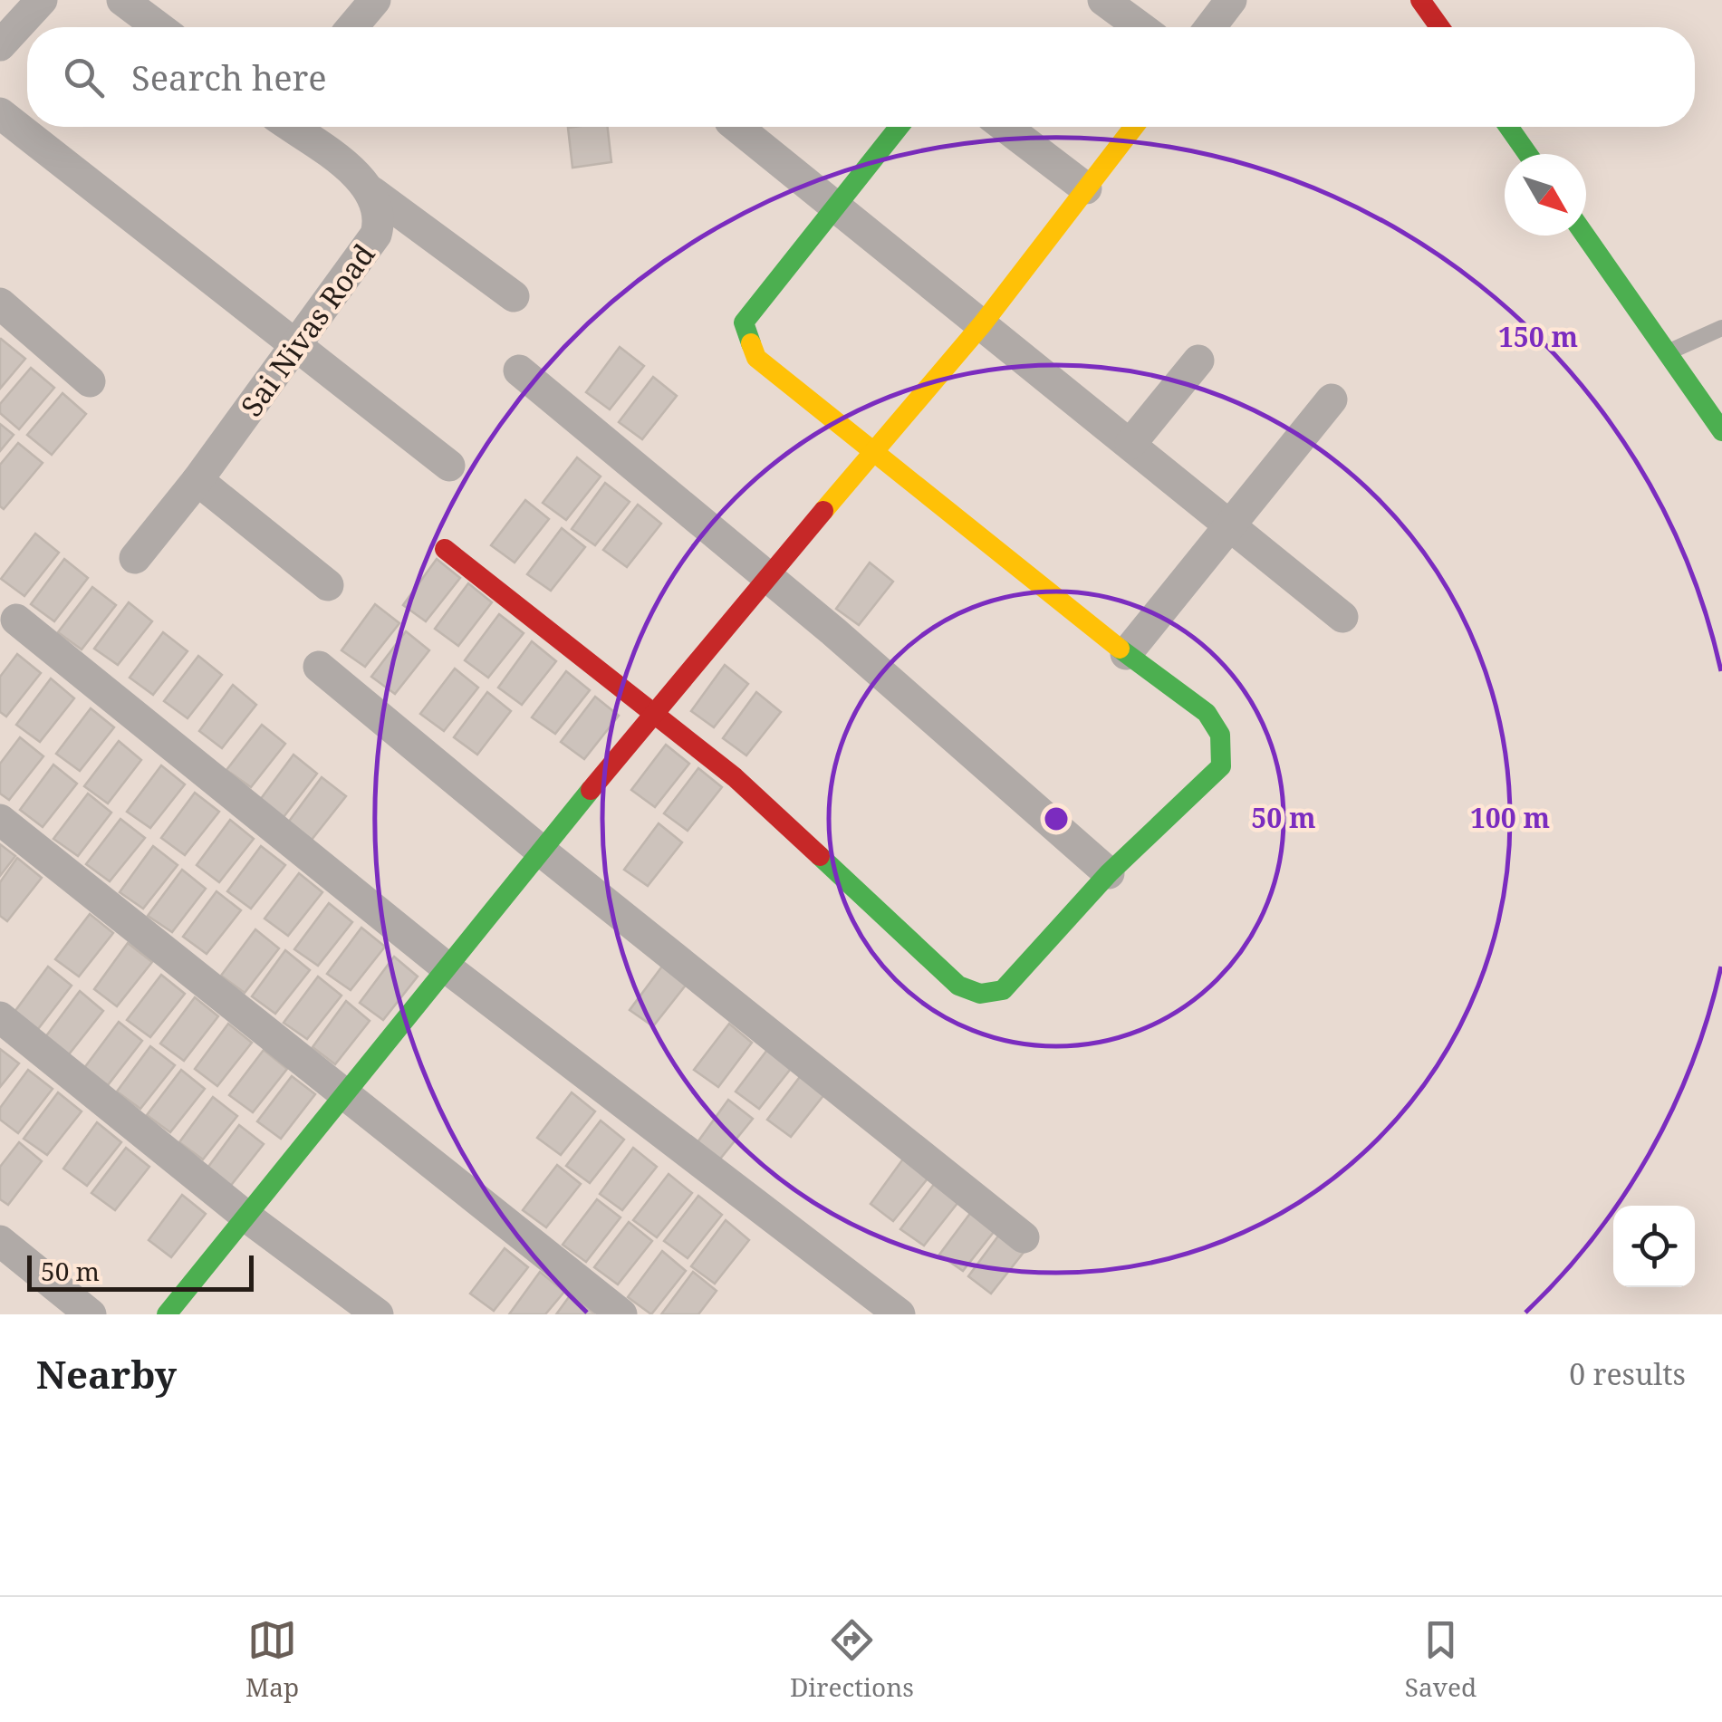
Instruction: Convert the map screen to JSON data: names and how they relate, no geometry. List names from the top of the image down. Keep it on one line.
{"streets":{"street":["Sai Nivas Road"]},"scale_bar":"50 m","north":"bottom right","page":{"search":"Search here","scale":"50 m","heading":["Nearby","0 results"],"nav":["Map","Directions","Saved"]},"rings":["150 m","50 m","100 m"]}
